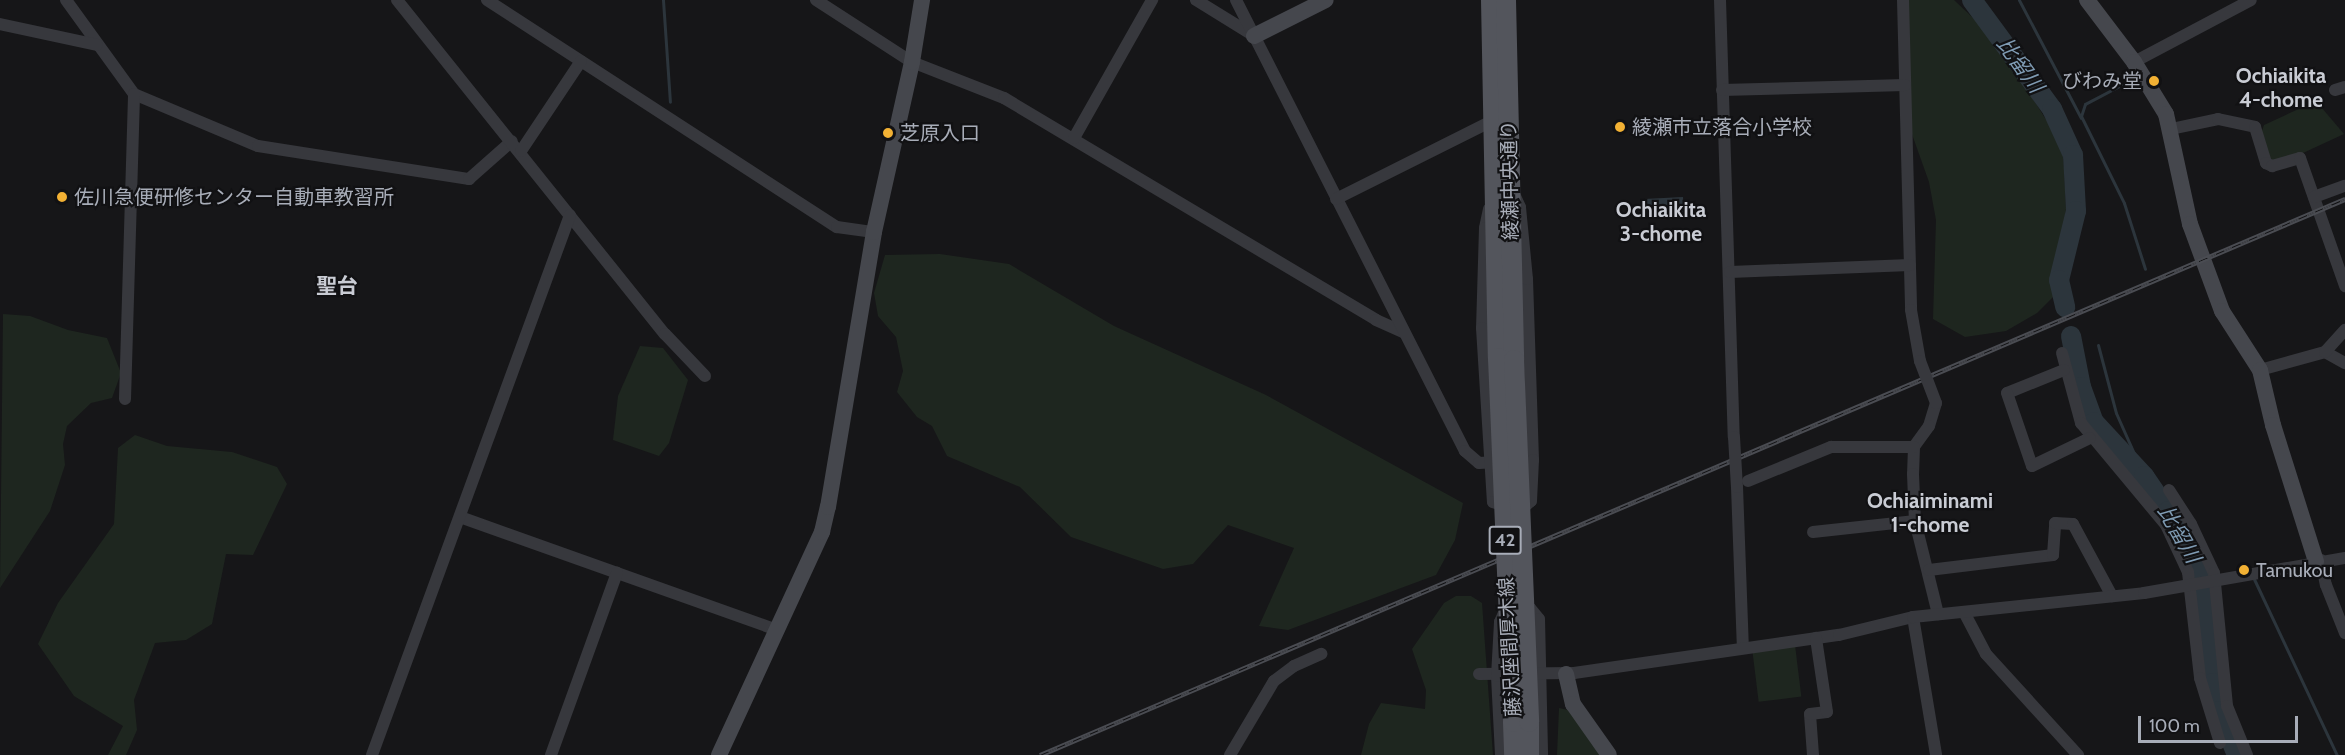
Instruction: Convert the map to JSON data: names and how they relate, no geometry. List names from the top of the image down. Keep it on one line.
{"streets":{"main road":["綾瀬中央通り","42","藤沢座間厚木線"]},"crossings":[["綾瀬中央通り","藤沢座間厚木線"]],"districts":["Ochiaikita 4-chome","Ochiaikita 3-chome","聖台","Ochiaiminami 1-chome"],"water":["比留川"],"places":["びわみ堂","綾瀬市立落合小学校","芝原入口","佐川急便研修センター自動車教習所","Tamukou"],"scale_bar":"100 m"}
